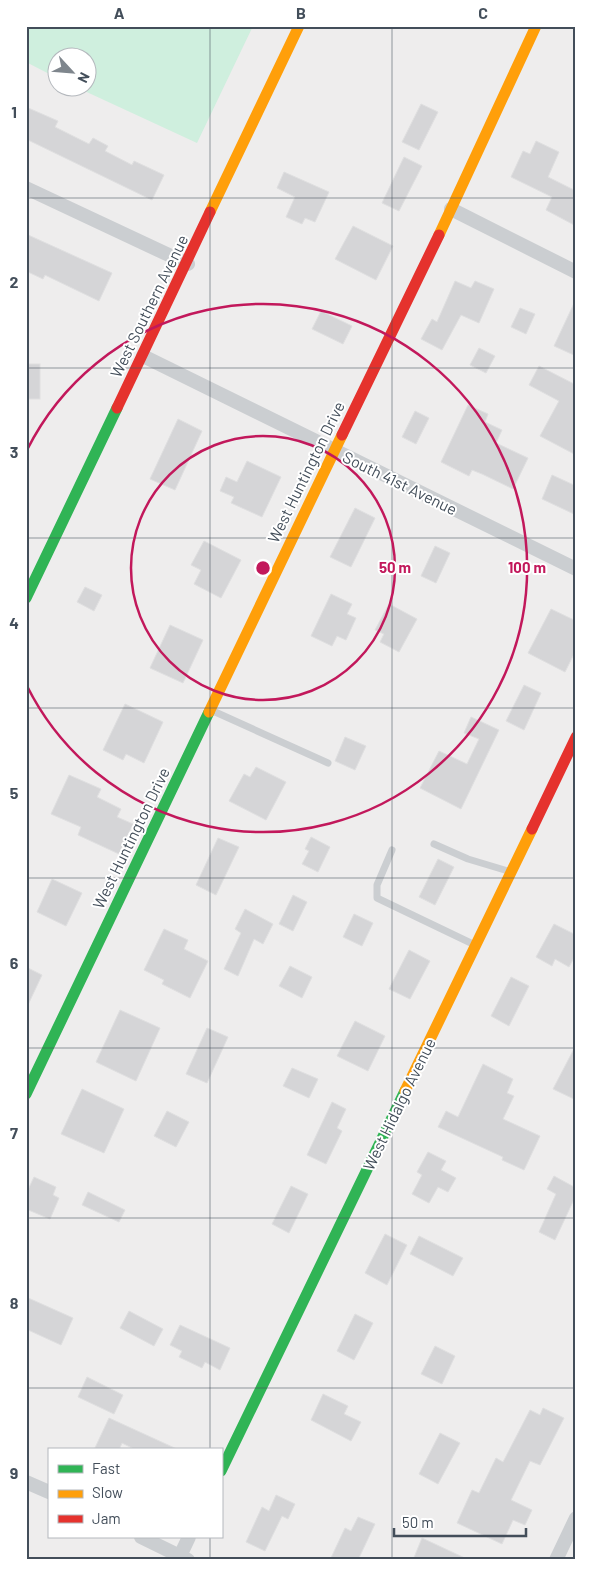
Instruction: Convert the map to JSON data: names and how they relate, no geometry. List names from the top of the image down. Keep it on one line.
{"streets":{"street":["West Southern Avenue","West Huntington Drive","South 41st Avenue","West Hidalgo Avenue"]},"crossings":[["West Southern Avenue","South 41st Avenue"],["West Huntington Drive","South 41st Avenue"]],"legend":["Fast","Slow","Jam"],"scale_bar":"50 m","north":"bottom right","grid":{"columns":["A","B","C"],"rows":["1","2","3","4","5","6","7","8","9"]},"rings":["50 m","100 m"]}
